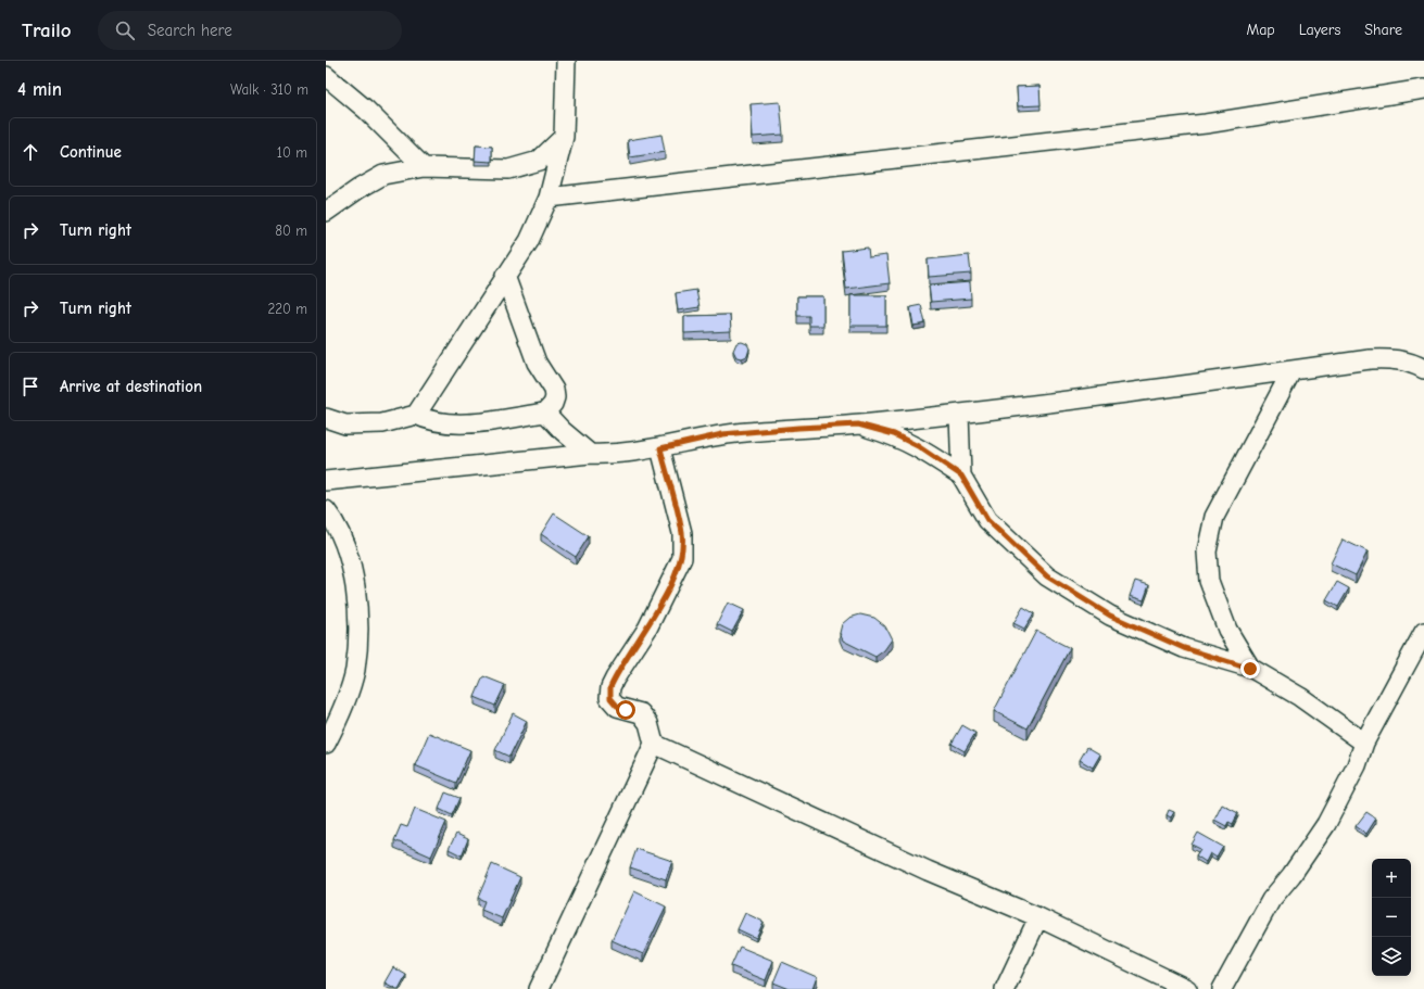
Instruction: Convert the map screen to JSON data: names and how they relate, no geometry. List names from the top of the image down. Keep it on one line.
{"page":{"header":"Trailo","search":"Search here","nav":["Map","Layers","Share"],"heading":["4 min","Walk · 310 m"],"list":[["Continue","10 m"],["Turn right","80 m"],["Turn right","220 m"],"Arrive at destination"],"map_buttons":["+","−"]}}
